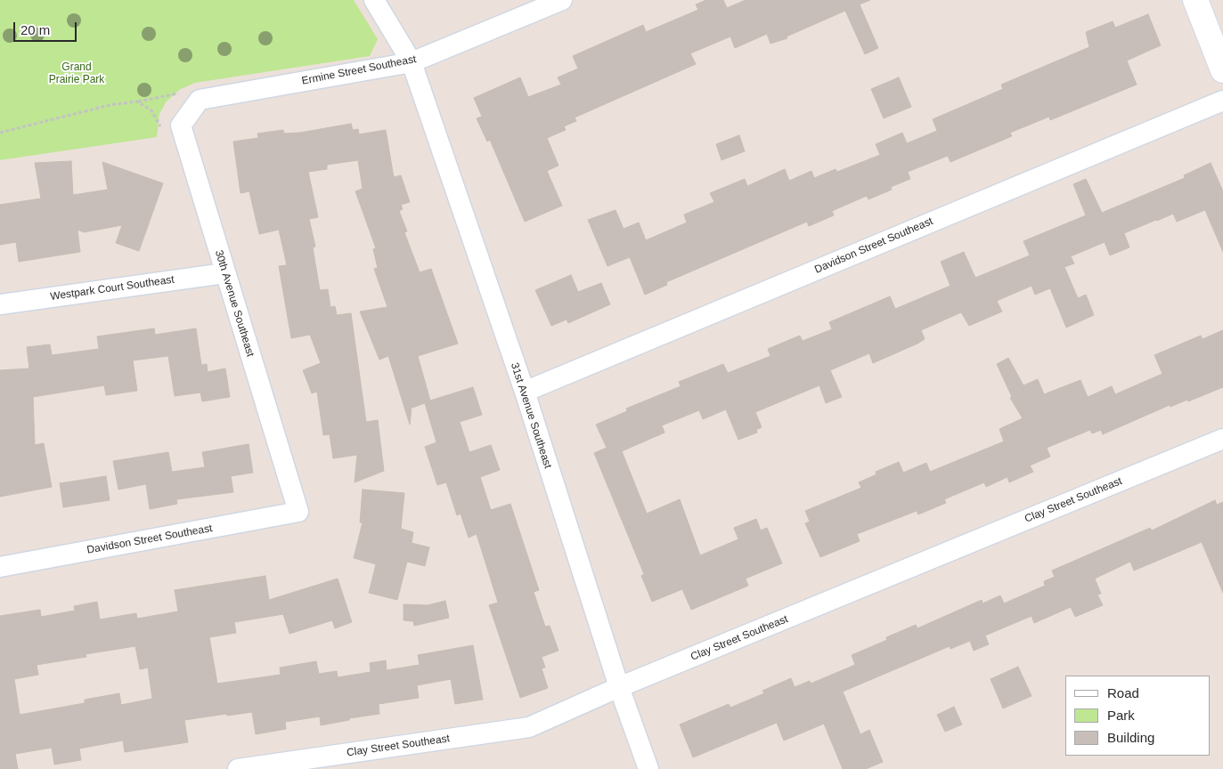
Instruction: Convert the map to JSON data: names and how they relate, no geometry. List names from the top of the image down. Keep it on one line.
{"streets":{"street":["Ermine Street Southeast","Davidson Street Southeast","Westpark Court Southeast","30th Avenue Southeast","31st Avenue Southeast","Clay Street Southeast"]},"crossings":[["Ermine Street Southeast","31st Avenue Southeast"],["Davidson Street Southeast","30th Avenue Southeast"],["Davidson Street Southeast","31st Avenue Southeast"],["Westpark Court Southeast","30th Avenue Southeast"],["31st Avenue Southeast","Clay Street Southeast"]],"parks":["Grand Prairie Park"],"legend":["Road","Park","Building"],"scale_bar":"20 m"}
